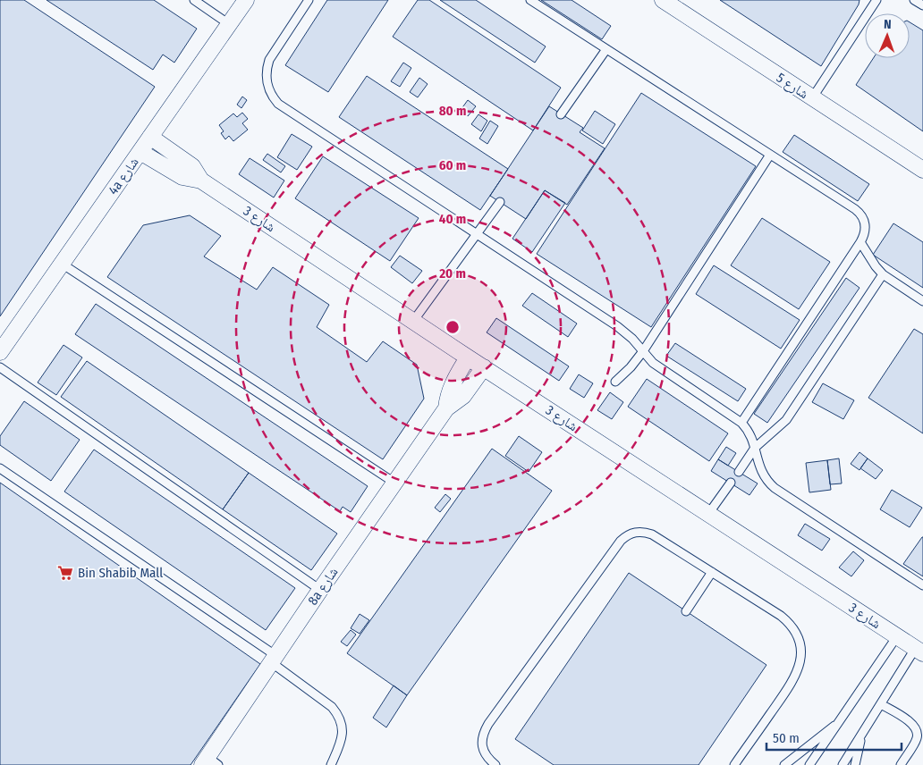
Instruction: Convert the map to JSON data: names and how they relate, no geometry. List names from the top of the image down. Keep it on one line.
{"streets":{"street":["شارع 5","4a شارع","شارع 3","8a شارع"]},"crossings":[["4a شارع","شارع 3"],["شارع 3","8a شارع"]],"places":{"supermarket":["Bin Shabib Mall"]},"scale_bar":"50 m","north":"top","rings":["80 m","60 m","40 m","20 m"]}
